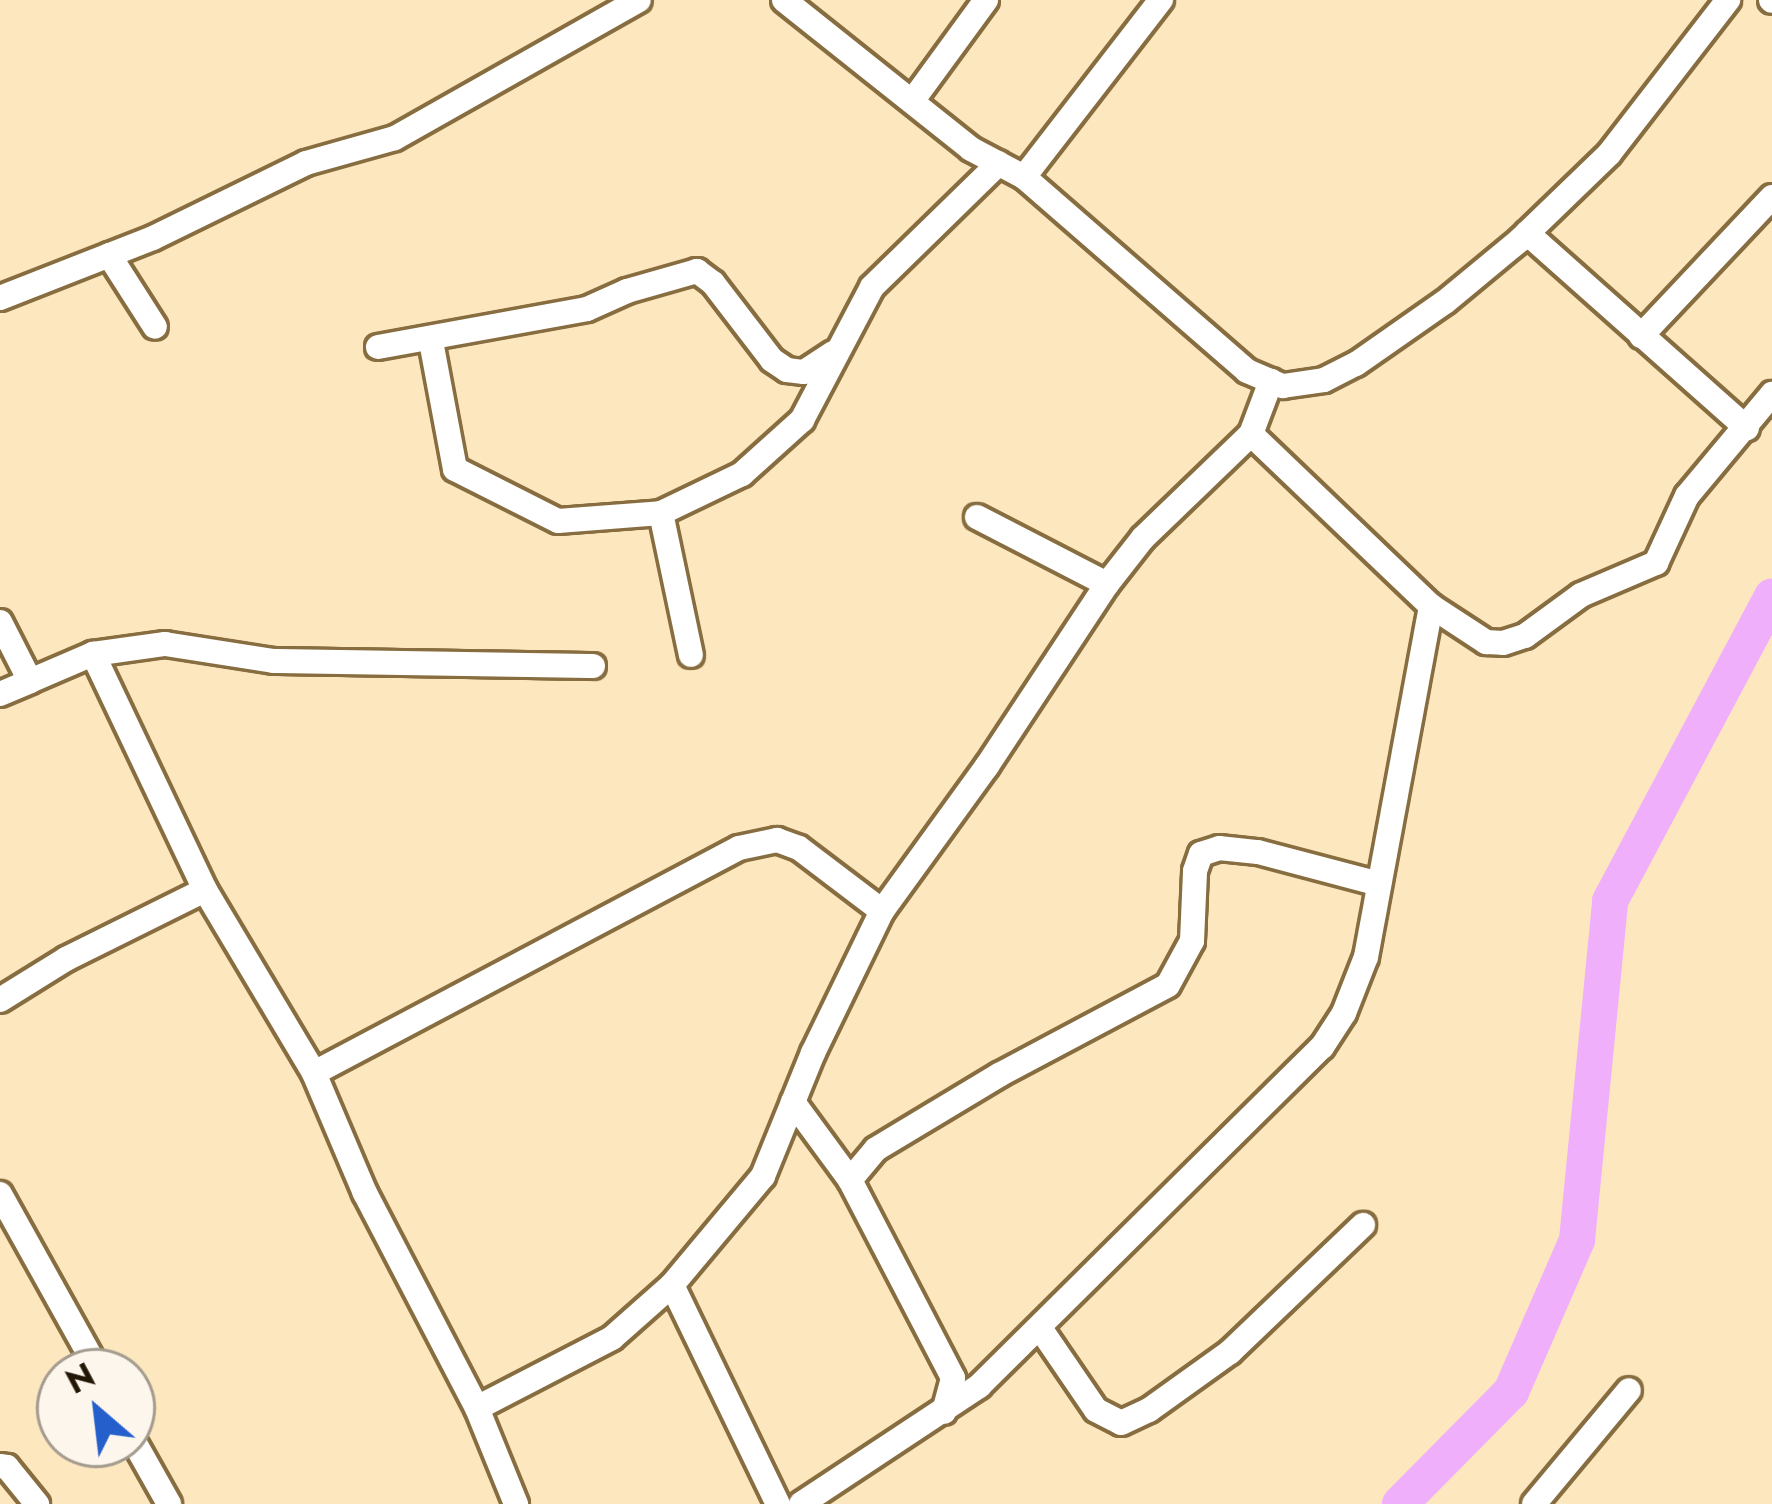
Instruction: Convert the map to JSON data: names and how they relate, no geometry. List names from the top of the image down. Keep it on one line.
{"north":"top left"}
